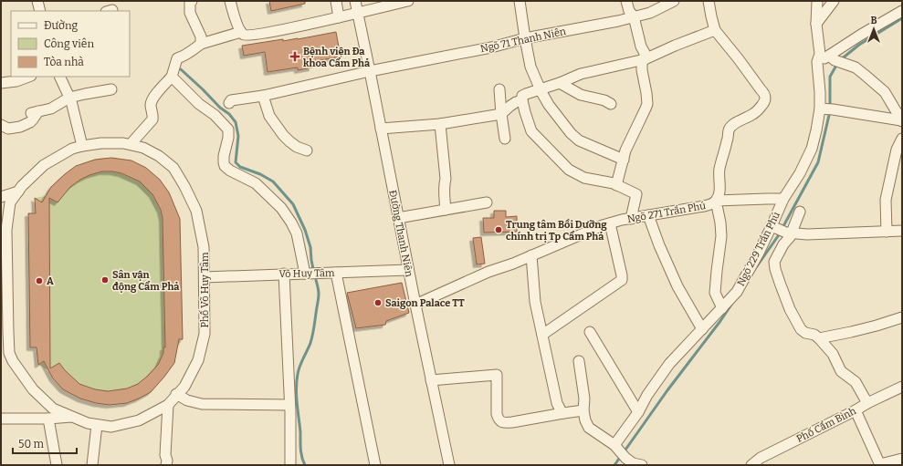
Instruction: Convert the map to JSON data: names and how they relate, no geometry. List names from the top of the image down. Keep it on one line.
{"streets":{"street":["Ngõ 71 Thanh Niên","Ngõ 271 Trần Phú","Đường Thanh Niên","Ngõ 229 Trần Phú","Võ Huy Tâm","Phố Võ Huy Tâm","Phố Cẩm Bình"]},"crossings":[["Ngõ 71 Thanh Niên","Đường Thanh Niên"],["Ngõ 271 Trần Phú","Đường Thanh Niên"],["Đường Thanh Niên","Võ Huy Tâm"],["Võ Huy Tâm","Phố Võ Huy Tâm"]],"places":{"health":["Bệnh viện Đa khoa Cẩm Phả"],"other":["Trung tâm Bồi Dưỡng chính trị Tp Cẩm Phả","Sân vận động Cẩm Phả","A","Saigon Palace TT"]},"legend":["Đường","Công viên","Tòa nhà"],"scale_bar":"50 m","north":"top"}
